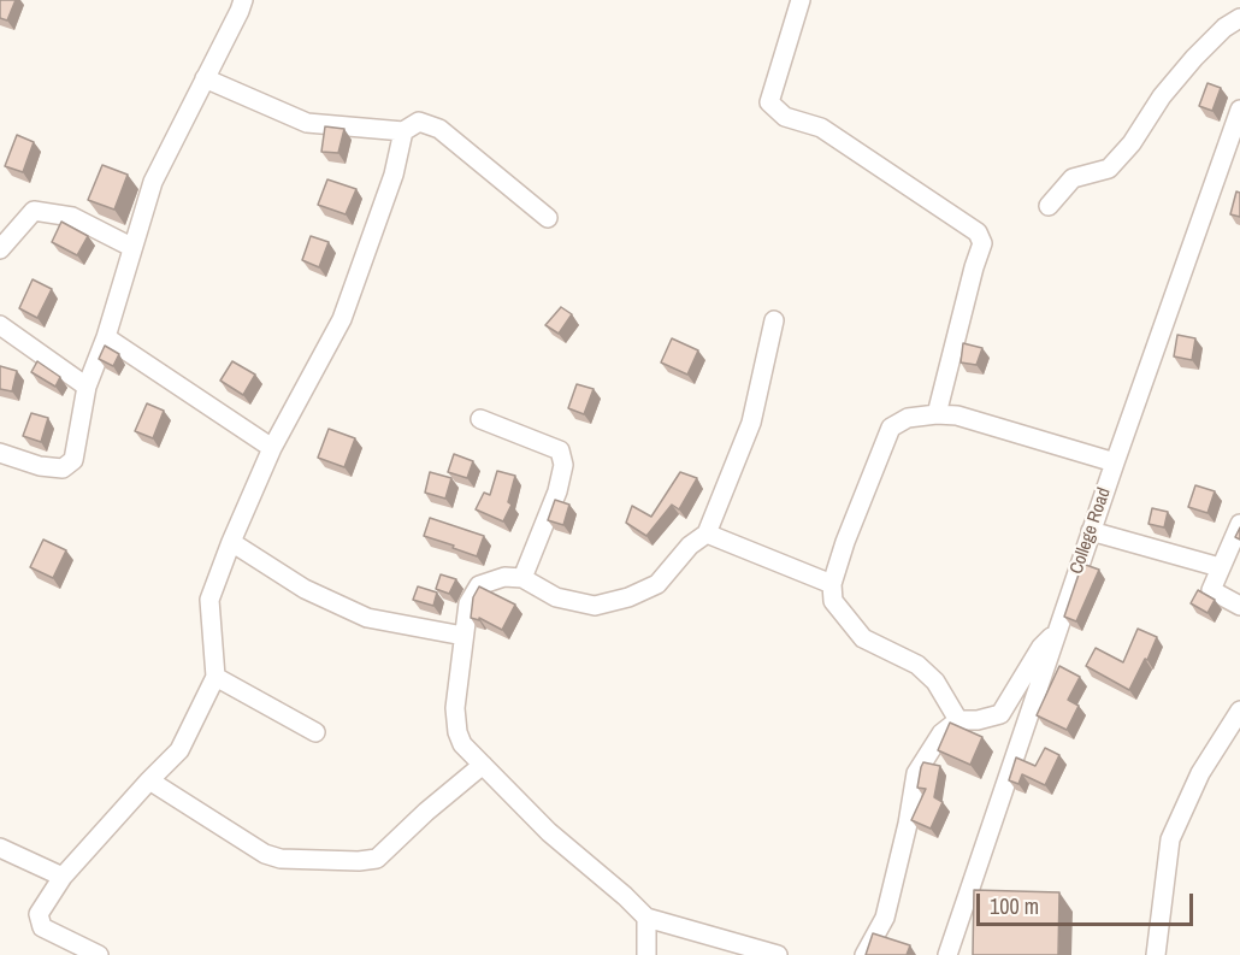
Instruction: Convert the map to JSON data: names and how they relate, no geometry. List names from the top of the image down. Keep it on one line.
{"streets":{"street":["College Road"]},"scale_bar":"100 m"}
